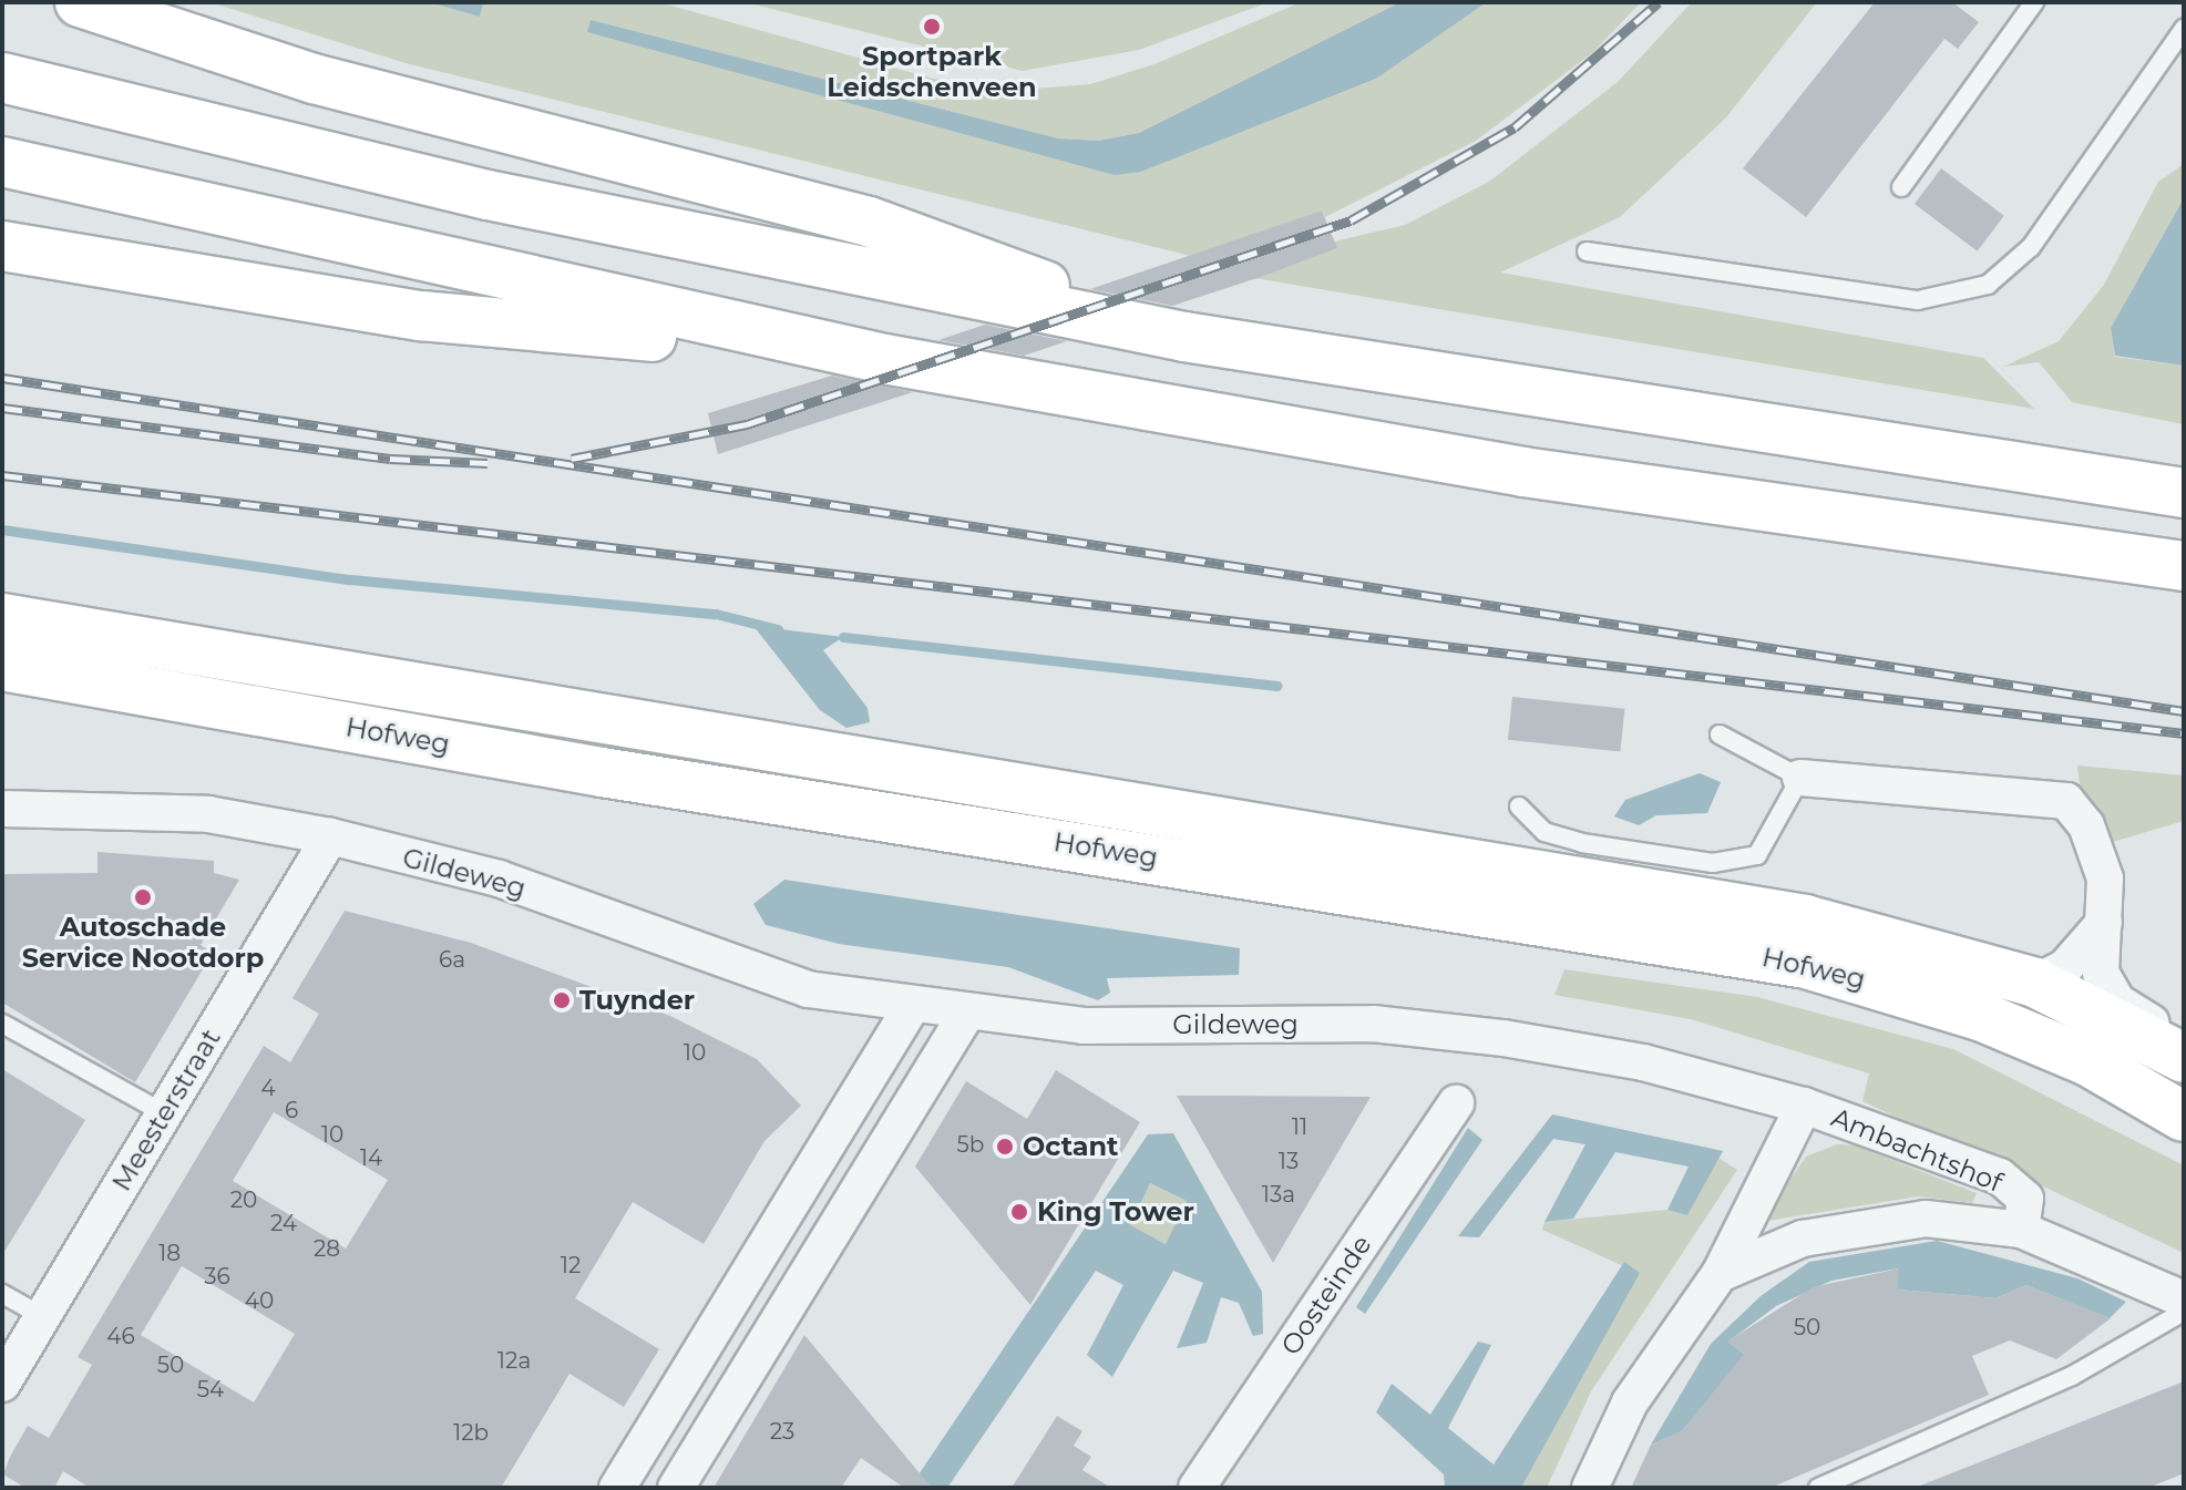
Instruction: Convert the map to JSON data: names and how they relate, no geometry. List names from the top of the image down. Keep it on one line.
{"streets":{"main road":["Hofweg"],"street":["Gildeweg","Meesterstraat","Ambachtshof","Oosteinde"]},"crossings":[["Gildeweg","Meesterstraat"],["Gildeweg","Ambachtshof"]],"places":["Sportpark Leidschenveen","Autoschade Service Nootdorp","Tuynder","Octant","King Tower"],"house_numbers":["6a","10","4","6","11","10","5b","14","13","13a","20","24","28","18","12","36","40","50","46","12a","50","54","23","12b"]}
